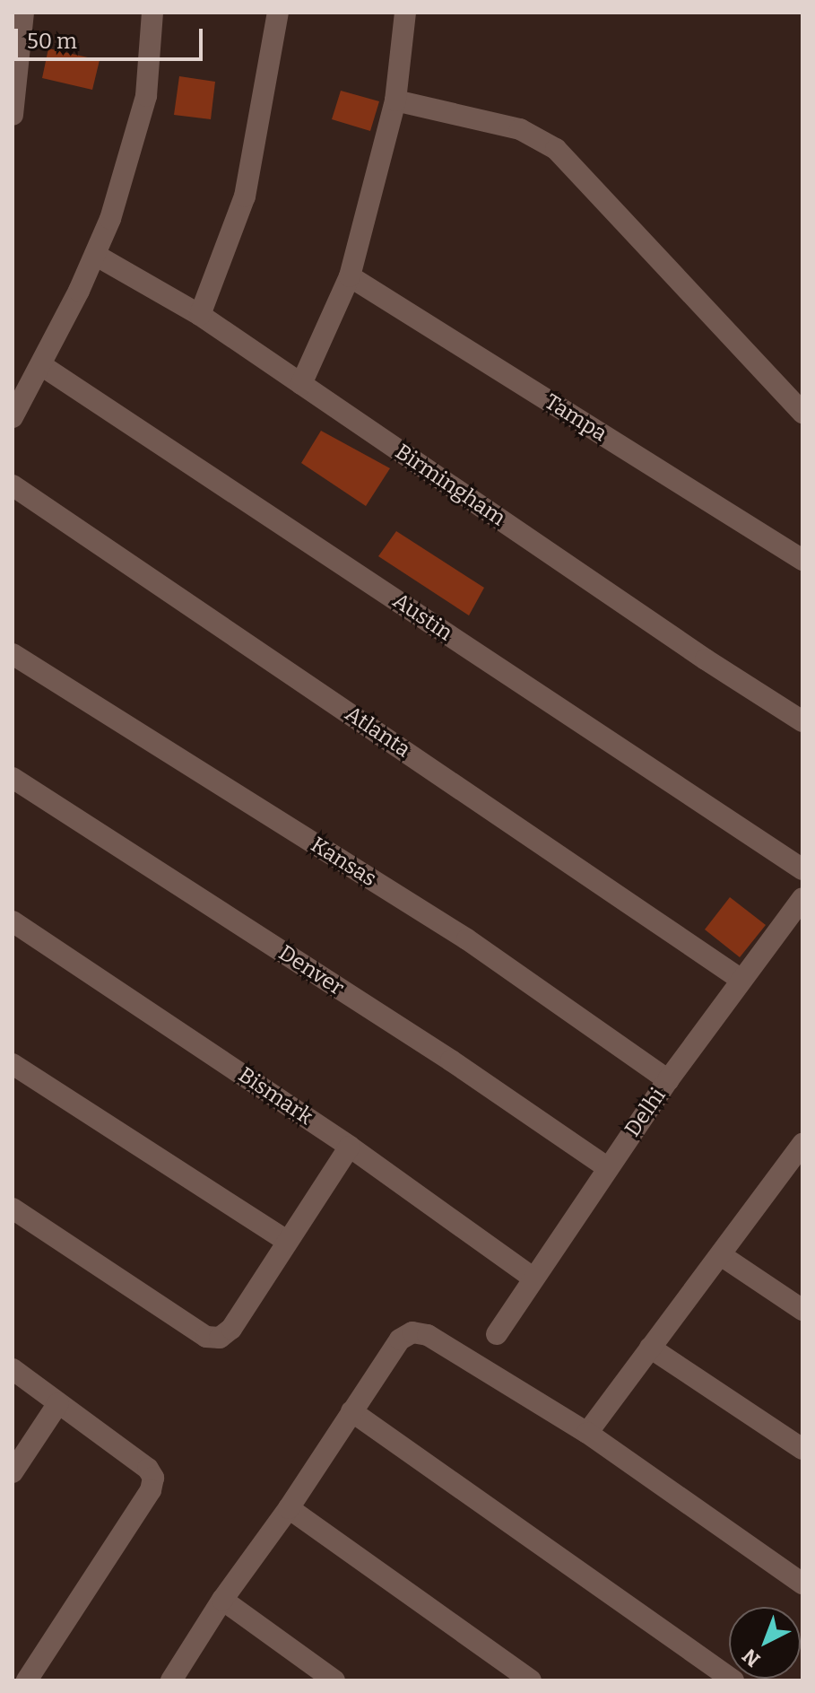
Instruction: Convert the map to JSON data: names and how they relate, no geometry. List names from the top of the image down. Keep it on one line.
{"streets":{"street":["Tampa","Birmingham","Austin","Atlanta","Kansas","Denver","Bismark","Delhi"]},"crossings":[["Atlanta","Delhi"],["Kansas","Delhi"],["Denver","Delhi"],["Bismark","Delhi"]],"scale_bar":"50 m","north":"bottom left"}
